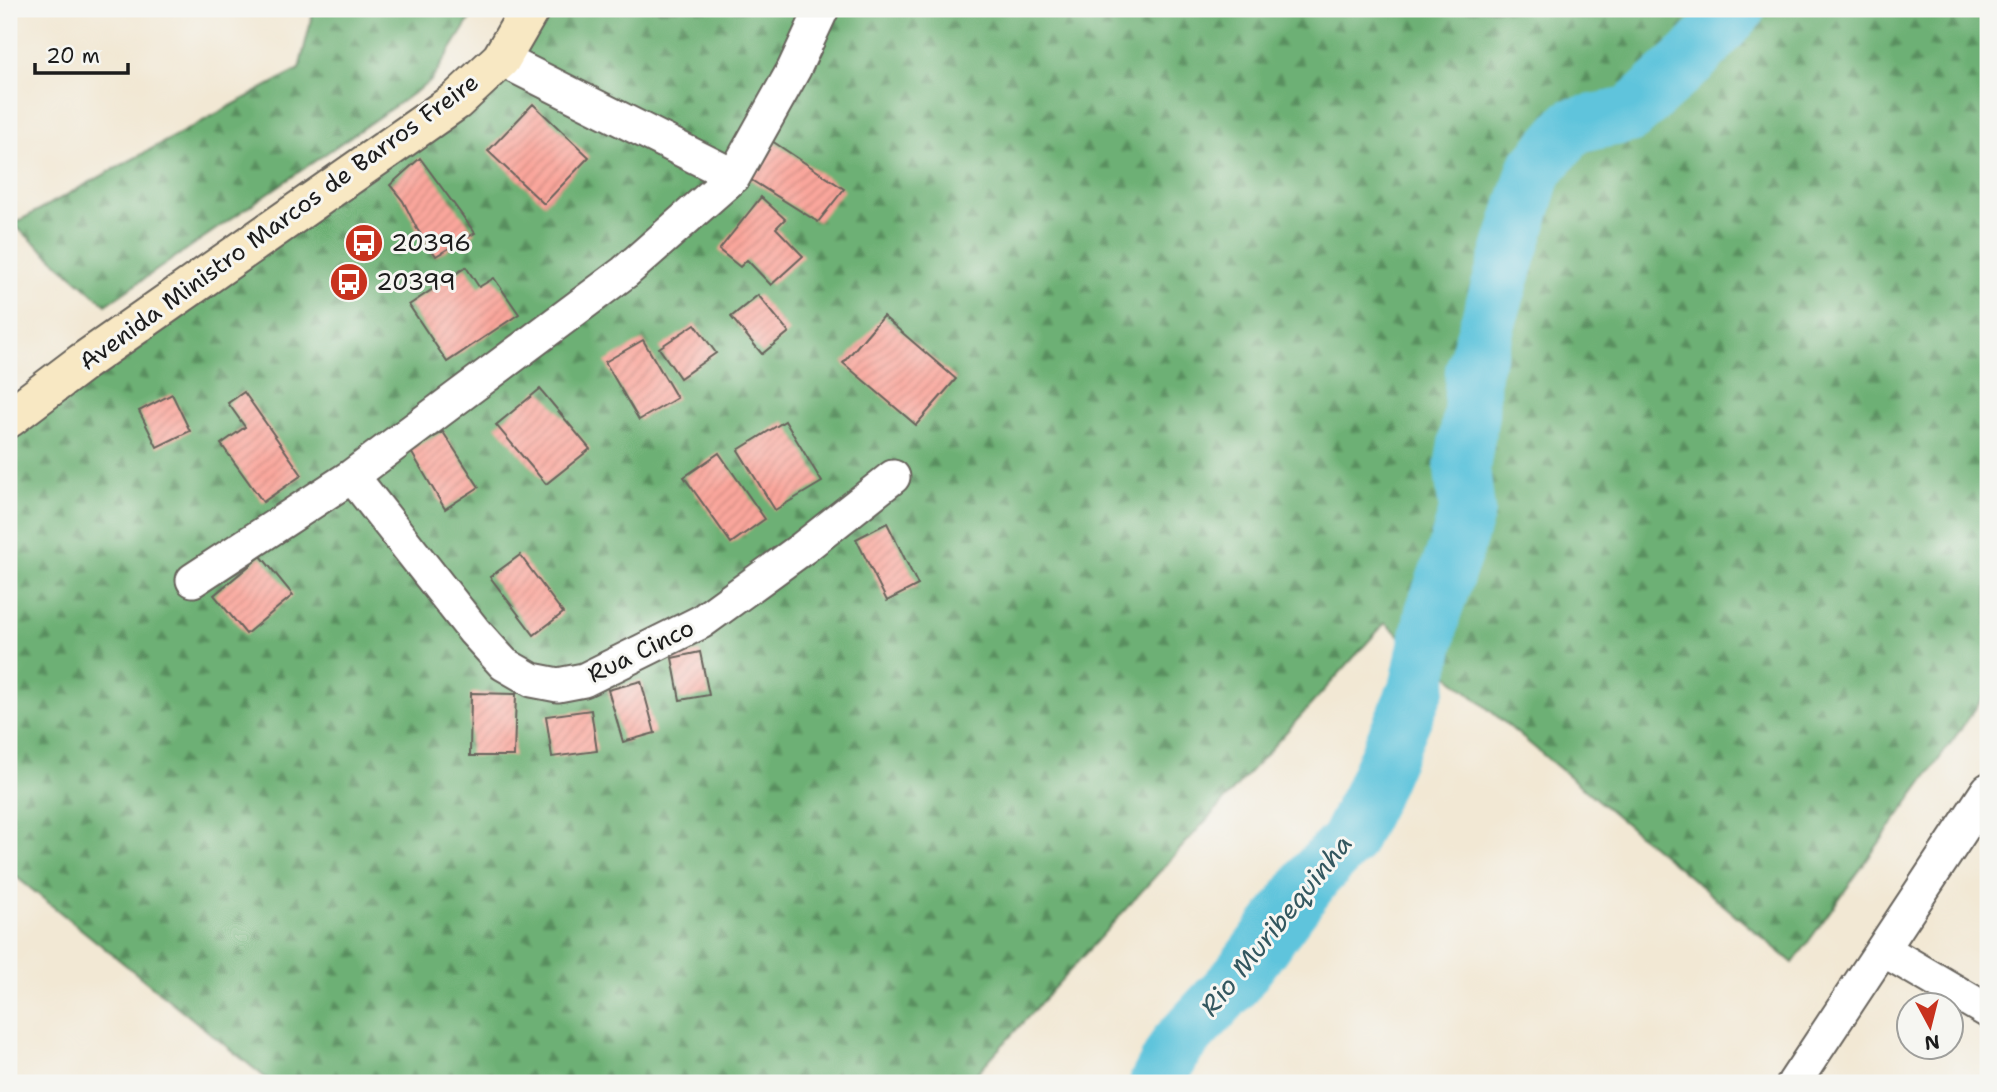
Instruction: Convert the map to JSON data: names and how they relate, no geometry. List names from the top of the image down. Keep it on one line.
{"streets":{"street":["Avenida Ministro Marcos de Barros Freire","Rua Cinco"]},"water":["Rio Muribequinha"],"places":{"bus stop":["20396","20399"]},"scale_bar":"20 m","north":"bottom"}
